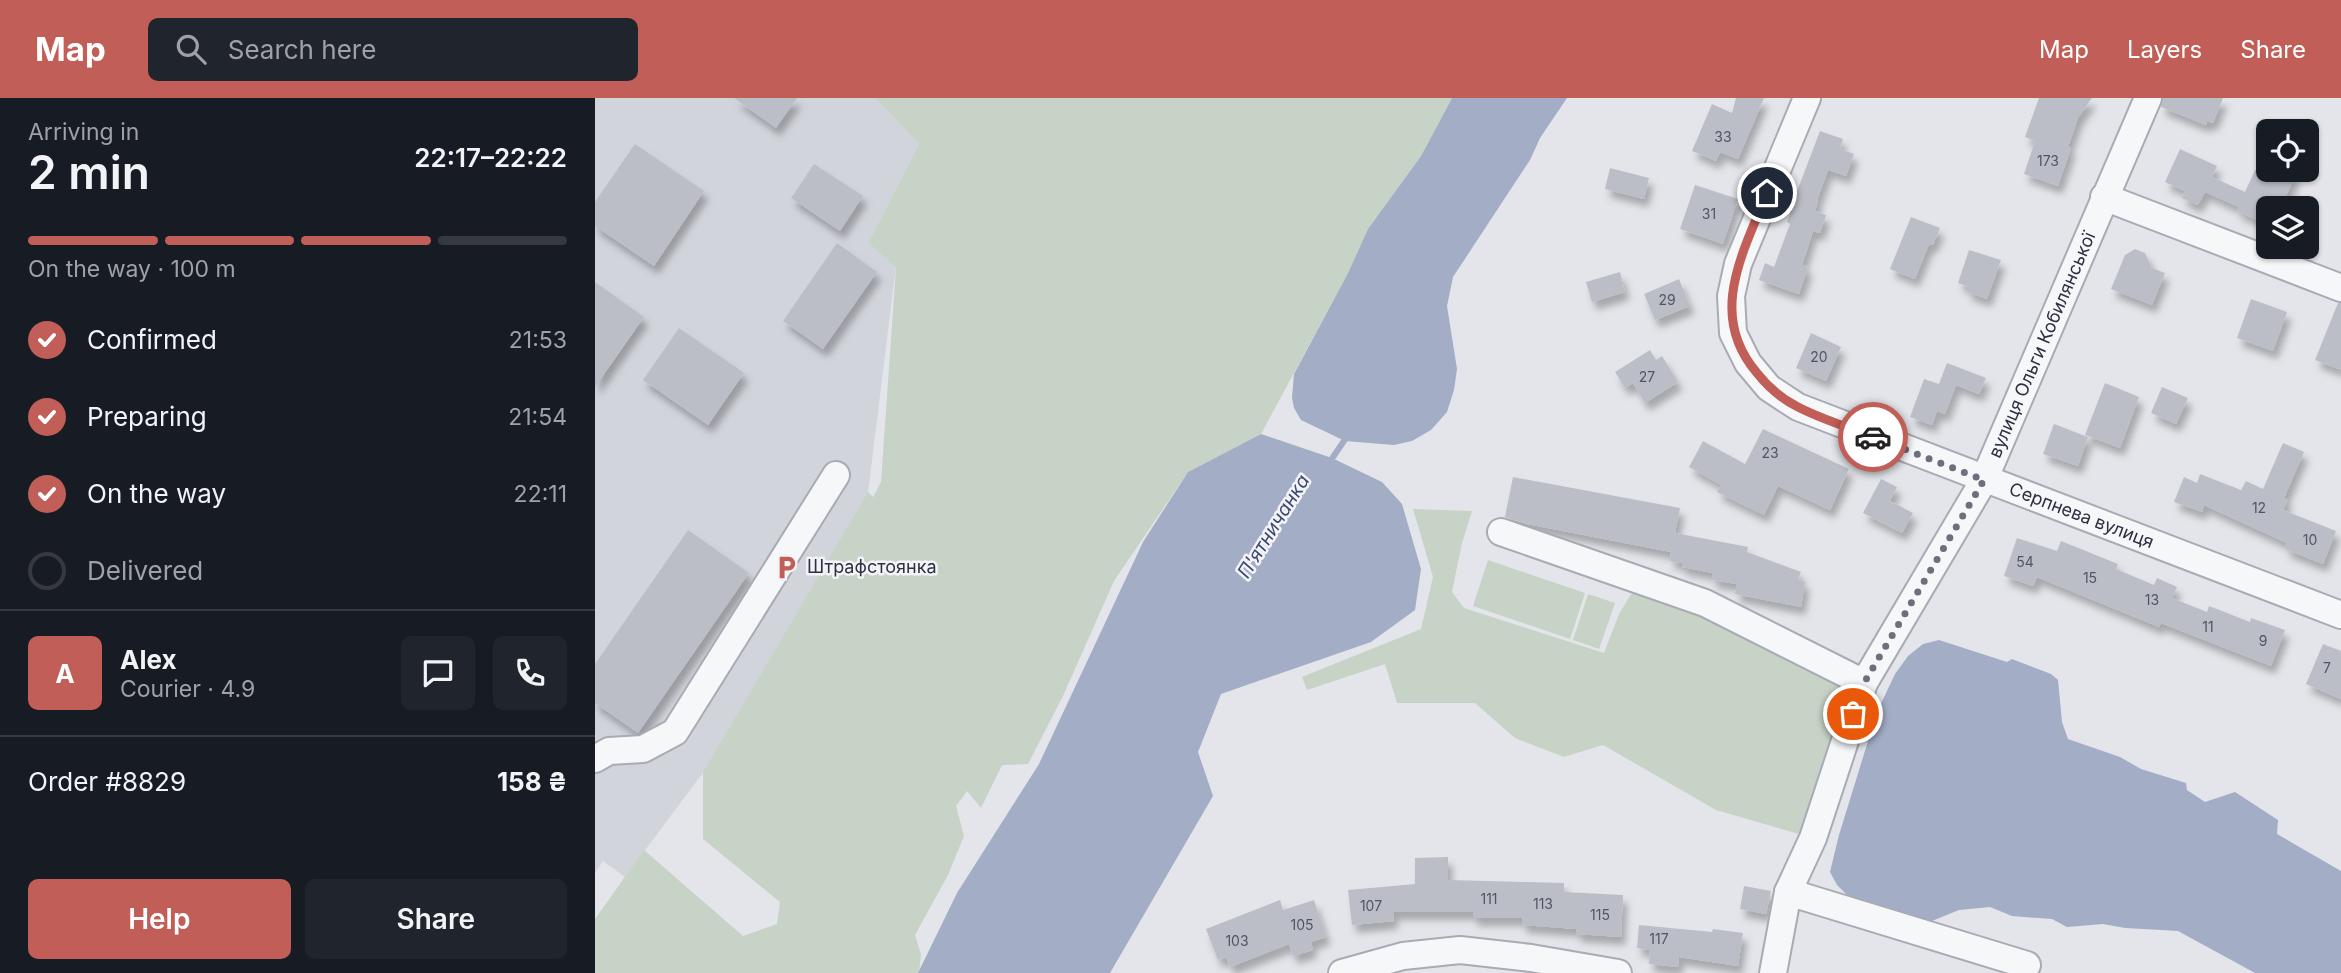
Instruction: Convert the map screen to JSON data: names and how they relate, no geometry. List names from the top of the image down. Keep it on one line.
{"streets":{"street":["вулиця Ольги Кобилянської","Серпнева вулиця"]},"crossings":[["вулиця Ольги Кобилянської","Серпнева вулиця"]],"water":["П'ятничанка"],"places":{"parking":["Штрафстоянка"]},"house_numbers":["33","173","31","29","20","27","23","12","10","54","15","13","11","9","7","111","113","107","115","105","117","103"],"page":{"header":"Map","search":"Search here","nav":["Map","Layers","Share"],"heading":["2 min","Arriving in","22:17–22:22"],"panel":["Alex","Courier · 4.9","Order #8829","158 ₴"],"bar":"On the way · 100 m","list":[["Confirmed","21:53"],["Preparing","21:54"],["On the way","22:11"],"Delivered"],"round":"A","buttons":["Help","Share"]}}
